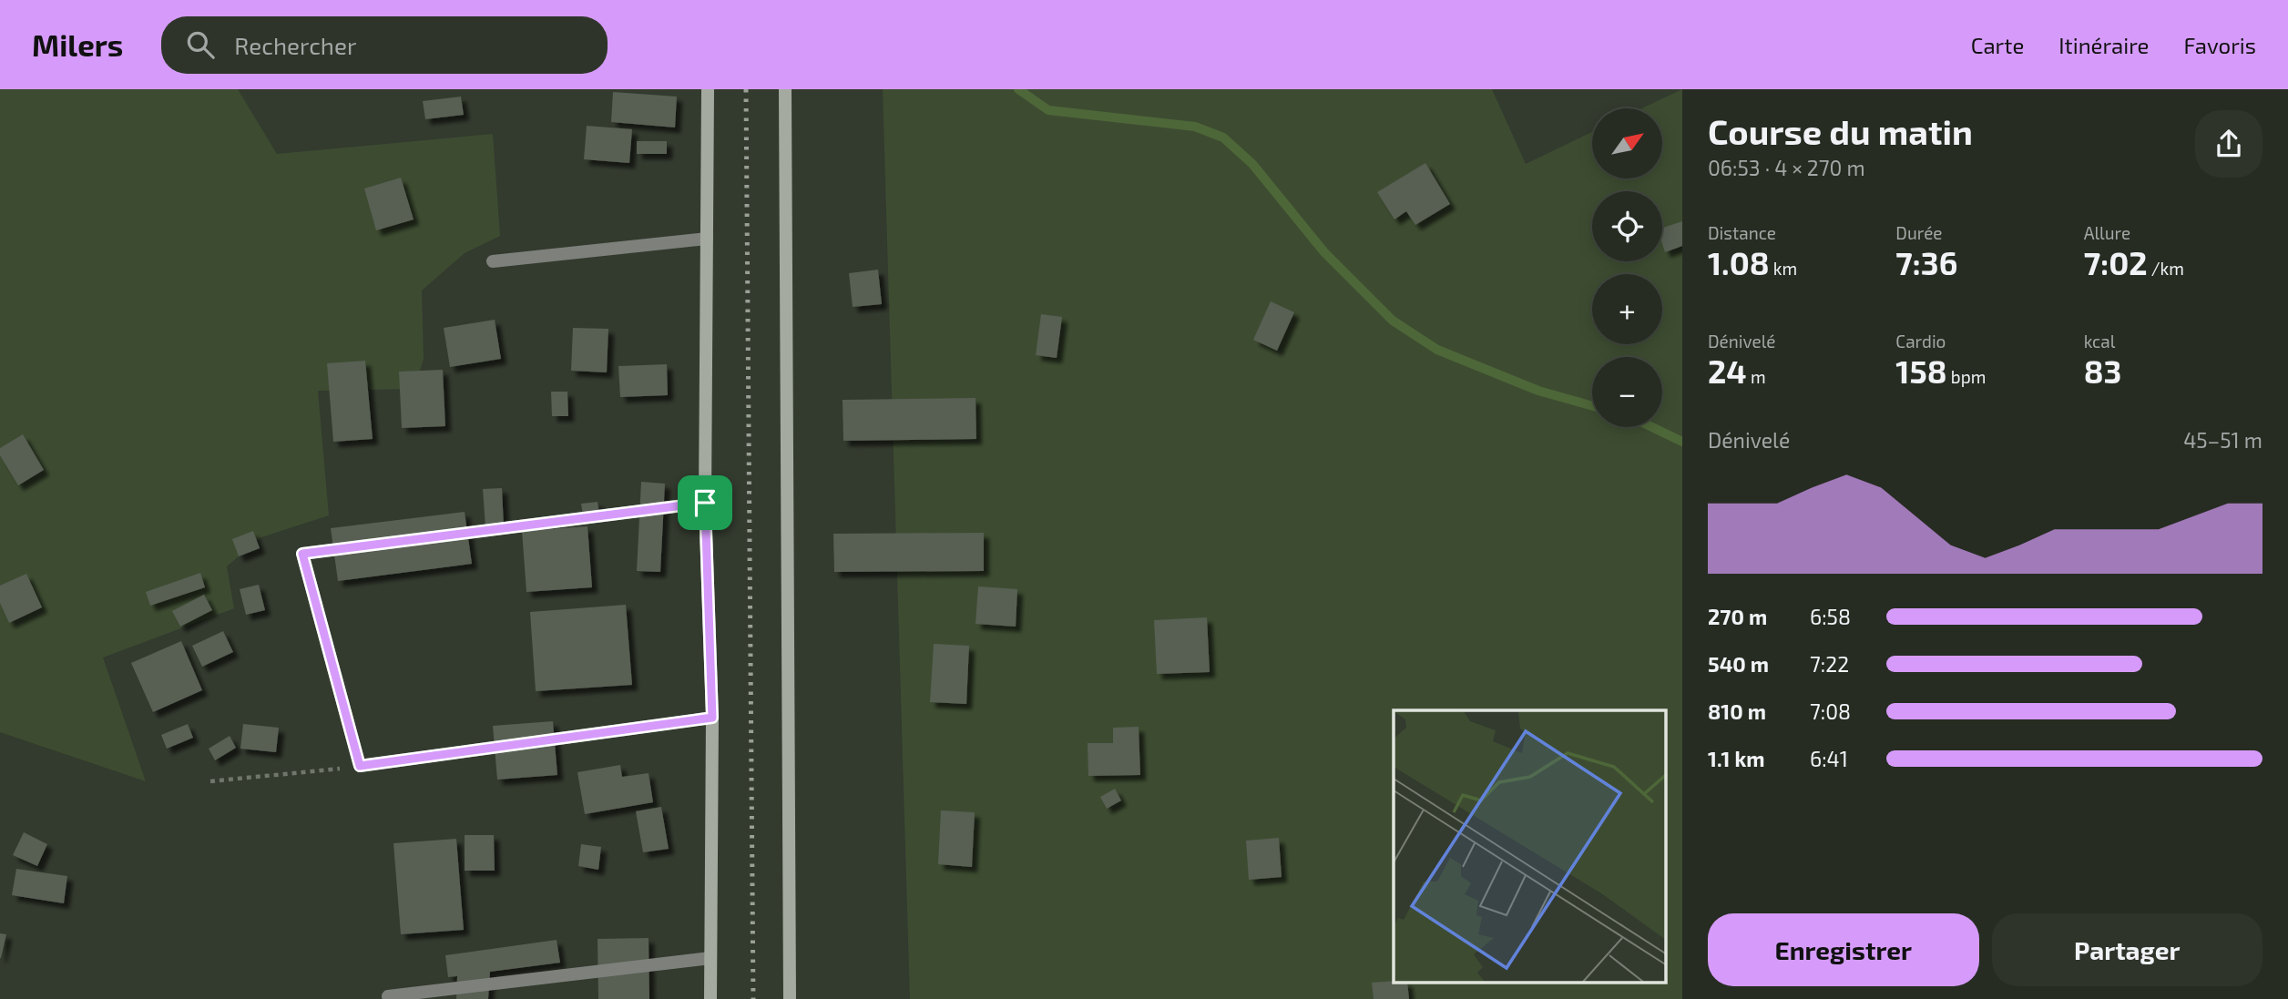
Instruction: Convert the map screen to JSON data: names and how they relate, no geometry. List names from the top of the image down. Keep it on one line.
{"north":"top right","page":{"header":"Milers","search":"Rechercher","nav":["Carte","Itinéraire","Favoris"],"heading":["Course du matin","06:53 · 4 × 270 m"],"map_buttons":["+","−"],"stats":[["Distance","1.08 km"],["Durée","7:36"],["Allure","7:02 /km"],["Dénivelé","24 m"],["Cardio","158 bpm"],["kcal","83"]],"chart":["Dénivelé","45–51 m"],"list":[{"name":"270 m","note":"6:58"},{"name":"540 m","note":"7:22"},{"name":"810 m","note":"7:08"},{"name":"1.1 km","note":"6:41"}],"buttons":["Enregistrer","Partager"]}}
